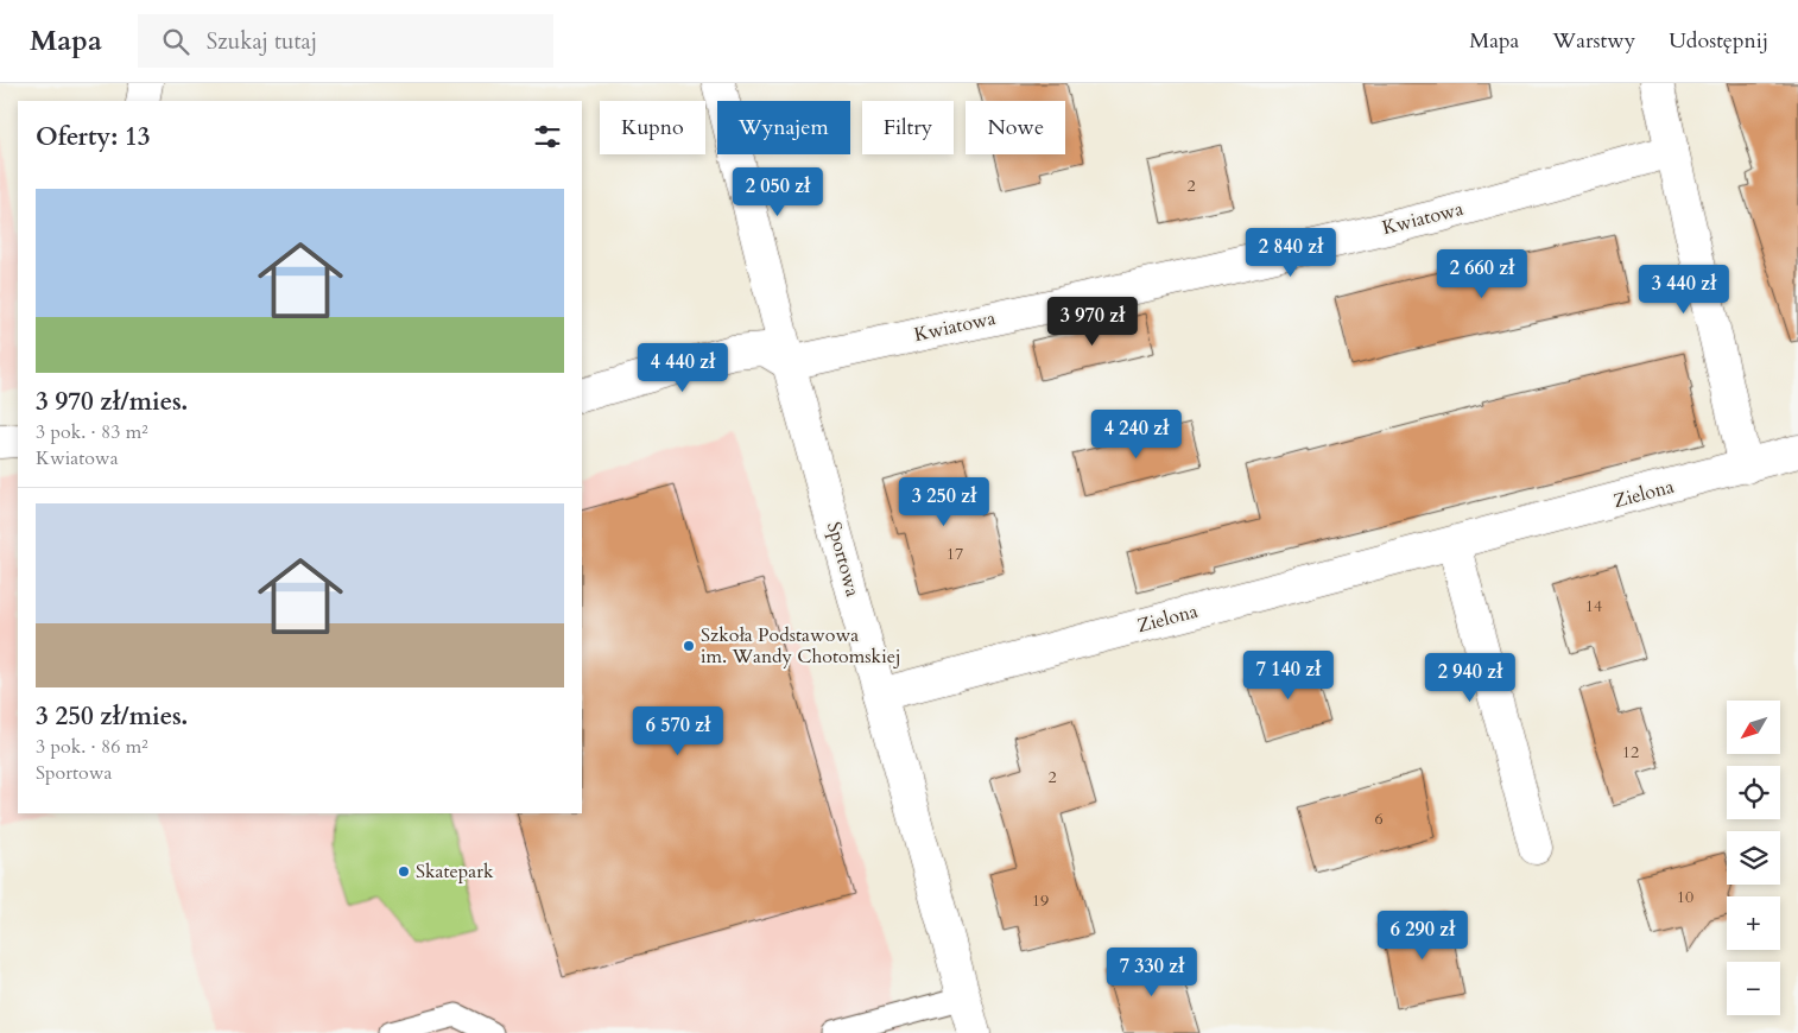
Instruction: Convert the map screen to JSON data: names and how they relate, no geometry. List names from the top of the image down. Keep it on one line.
{"streets":{"street":["Kwiatowa","Zielona","Sportowa"]},"crossings":[["Kwiatowa","Sportowa"],["Zielona","Sportowa"]],"places":["Szkoła Podstawowa im. Wandy Chotomskiej","Skatepark"],"house_numbers":["2","17","14","12","2","6","10","19"],"north":"bottom left","page":{"header":"Mapa","search":"Szukaj tutaj","nav":["Mapa","Warstwy","Udostępnij"],"chip":["Kupno","Wynajem","Filtry","Nowe"],"heading":"Oferty: 13","price":["2 050 zł","2 840 zł","2 660 zł","3 440 zł","3 970 zł","4 440 zł","4 240 zł","3 250 zł","7 140 zł","2 940 zł","6 570 zł","6 290 zł","7 330 zł"],"list":[{"name":"3 970 zł/mies.","note":"3 pok. · 83 m² · Kwiatowa"},{"name":"3 250 zł/mies.","note":"3 pok. · 86 m² · Sportowa"}],"map_buttons":["+","−"]}}
